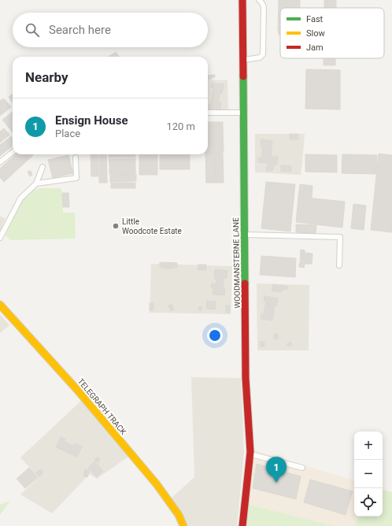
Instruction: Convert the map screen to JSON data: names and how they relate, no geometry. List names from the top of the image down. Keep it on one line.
{"streets":{"street":["WOODMANSTERNE LANE","TELEGRAPH TRACK"]},"places":["Little Woodcote Estate"],"legend":["Fast","Slow","Jam"],"page":{"search":"Search here","heading":"Nearby","list":[{"mark":"1","name":"Ensign House","note":"Place","value":"120 m"}],"map_buttons":["+","−"],"pins":"1"}}
